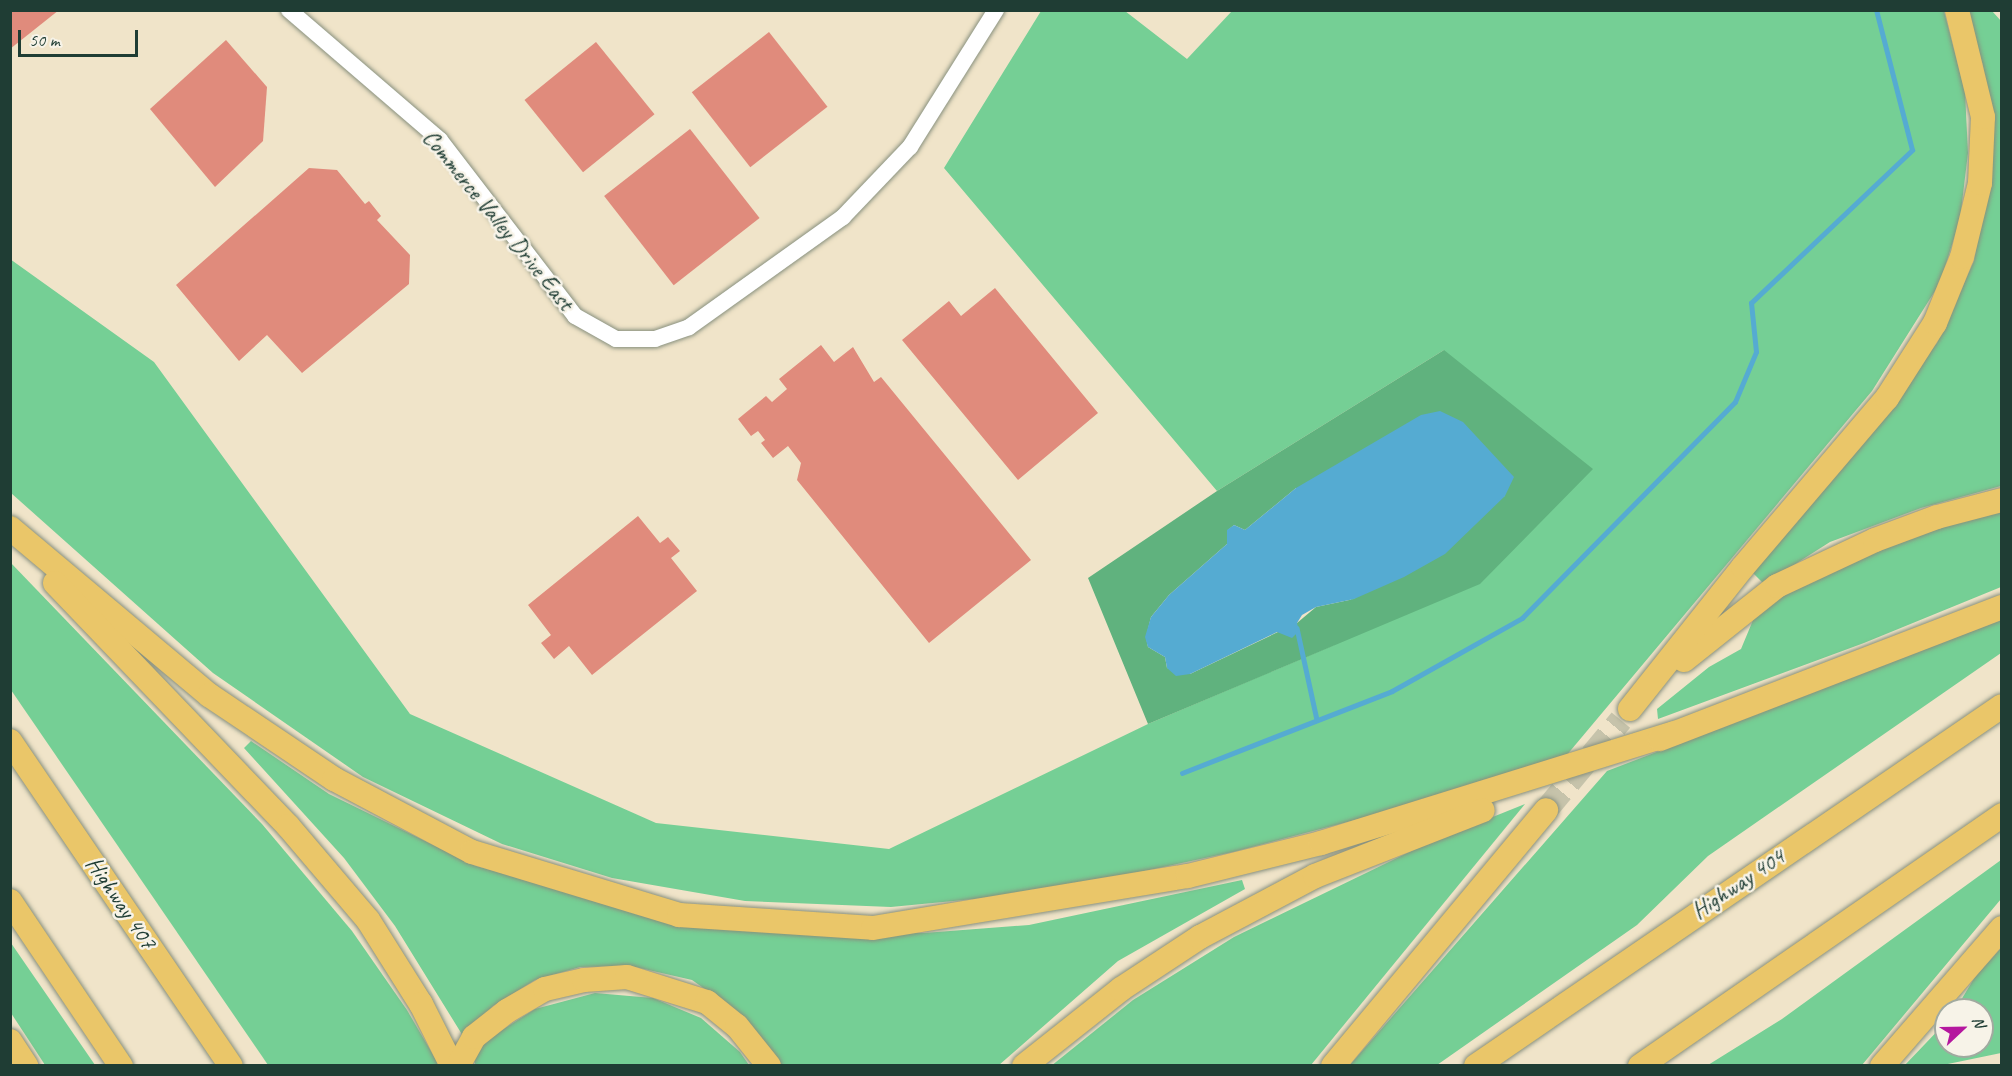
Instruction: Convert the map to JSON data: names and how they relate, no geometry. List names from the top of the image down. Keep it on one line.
{"streets":{"highway":["Highway 404","Highway 407"],"street":["Commerce Valley Drive East"]},"scale_bar":"50 m","north":"right"}
